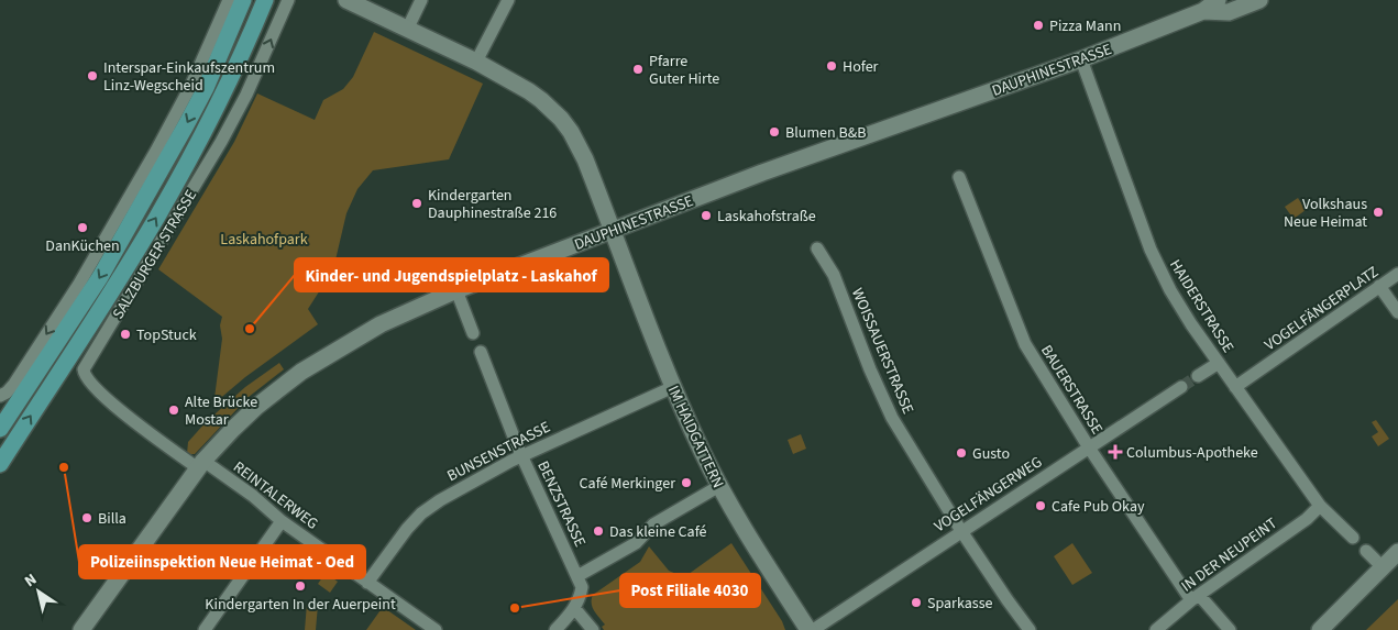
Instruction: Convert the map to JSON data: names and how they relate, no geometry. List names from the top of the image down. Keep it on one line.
{"streets":{"main road":["DAUPHINESTRASSE","SALZBURGER STRASSE","IM HAIDGATTERN"],"street":["HAIDERSTRASSE","VOGELFÄNGERPLATZ","WOISSAUERSTRASSE","BAUERSTRASSE","BUNSENSTRASSE","VOGELFÄNGERWEG","REINTALERWEG","BENZSTRASSE","IN DER NEUPEINT"]},"crossings":[["DAUPHINESTRASSE","SALZBURGER STRASSE"],["DAUPHINESTRASSE","HAIDERSTRASSE"],["DAUPHINESTRASSE","IM HAIDGATTERN"],["DAUPHINESTRASSE","REINTALERWEG"],["SALZBURGER STRASSE","REINTALERWEG"],["HAIDERSTRASSE","VOGELFÄNGERPLATZ"],["HAIDERSTRASSE","IN DER NEUPEINT"],["WOISSAUERSTRASSE","VOGELFÄNGERWEG"],["BAUERSTRASSE","VOGELFÄNGERWEG"],["BAUERSTRASSE","IN DER NEUPEINT"],["IM HAIDGATTERN","BUNSENSTRASSE"],["BUNSENSTRASSE","REINTALERWEG"],["BUNSENSTRASSE","BENZSTRASSE"]],"parks":["Laskahofpark"],"places":{"other":["Pizza Mann","Hofer","Pfarre Guter Hirte","Interspar-Einkaufszentrum Linz-Wegscheid","Blumen B&B","Kindergarten Dauphinestraße 216","Volkshaus Neue Heimat","Laskahofstraße","DanKüchen","Kinder- und Jugendspielplatz - Laskahof","TopStuck","Alte Brücke Mostar","Gusto","Polizeiinspektion Neue Heimat - Oed","Café Merkinger","Cafe Pub Okay","Billa","Das kleine Café","Kindergarten In der Auerpeint","Sparkasse","Post Filiale 4030"],"health":["Columbus-Apotheke"]},"north":"top left"}
